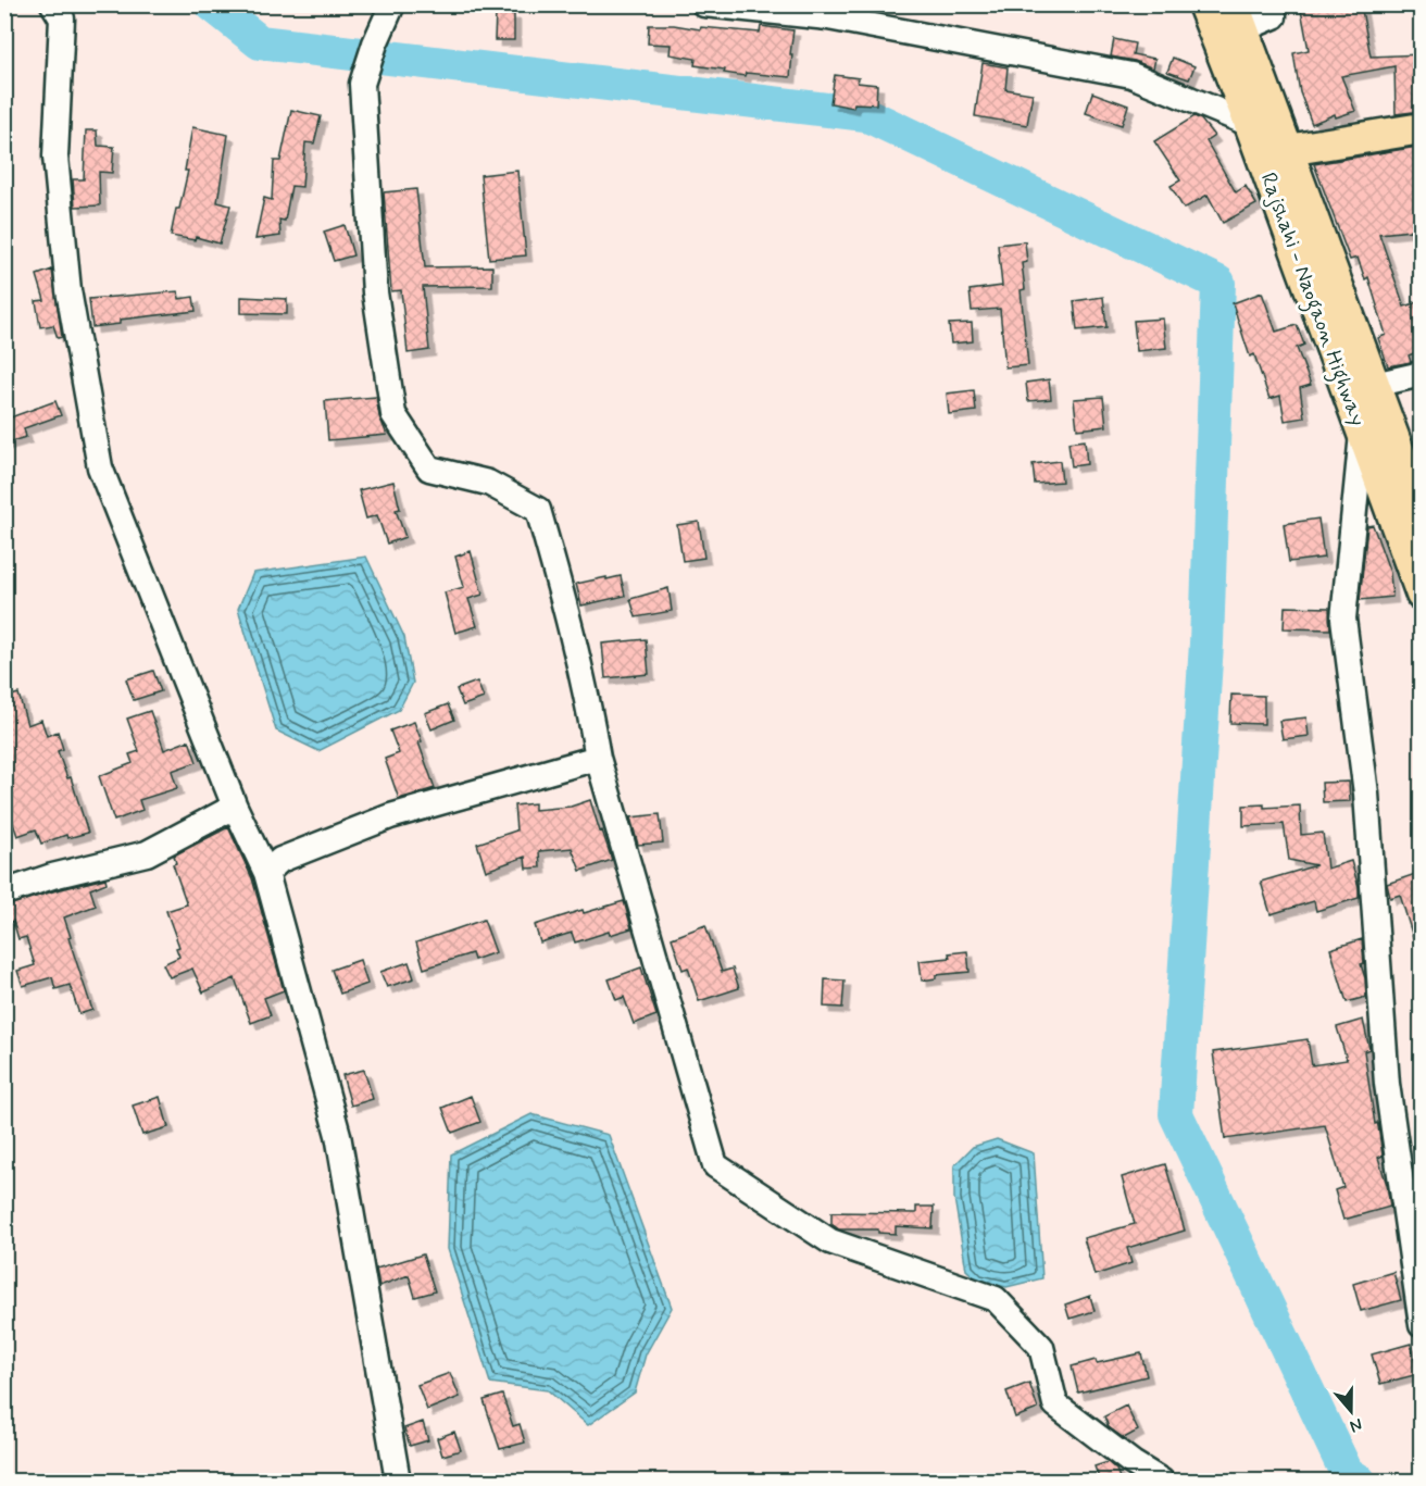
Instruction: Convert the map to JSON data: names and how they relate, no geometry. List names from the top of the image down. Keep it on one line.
{"streets":{"main road":["Rajshahi - Naogaon Highway"]},"north":"bottom"}
